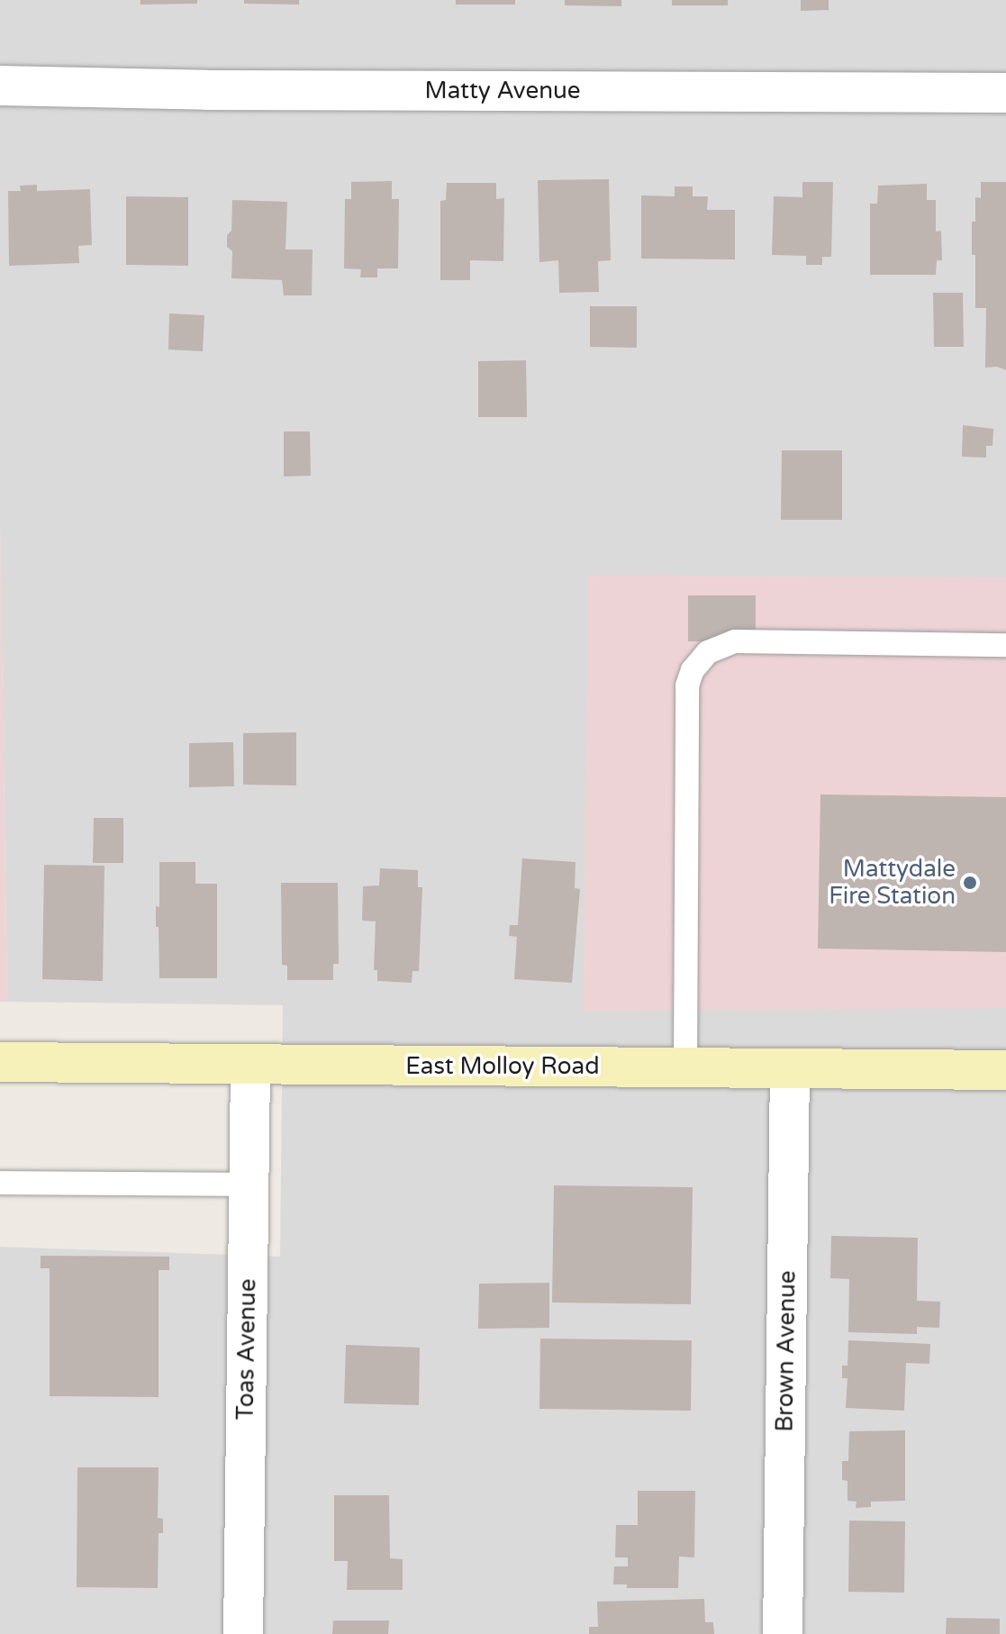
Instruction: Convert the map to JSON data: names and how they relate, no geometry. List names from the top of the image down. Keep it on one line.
{"streets":{"street":["Matty Avenue","East Molloy Road","Toas Avenue","Brown Avenue"]},"crossings":[["East Molloy Road","Toas Avenue"],["East Molloy Road","Brown Avenue"]],"places":["Mattydale Fire Station"]}
